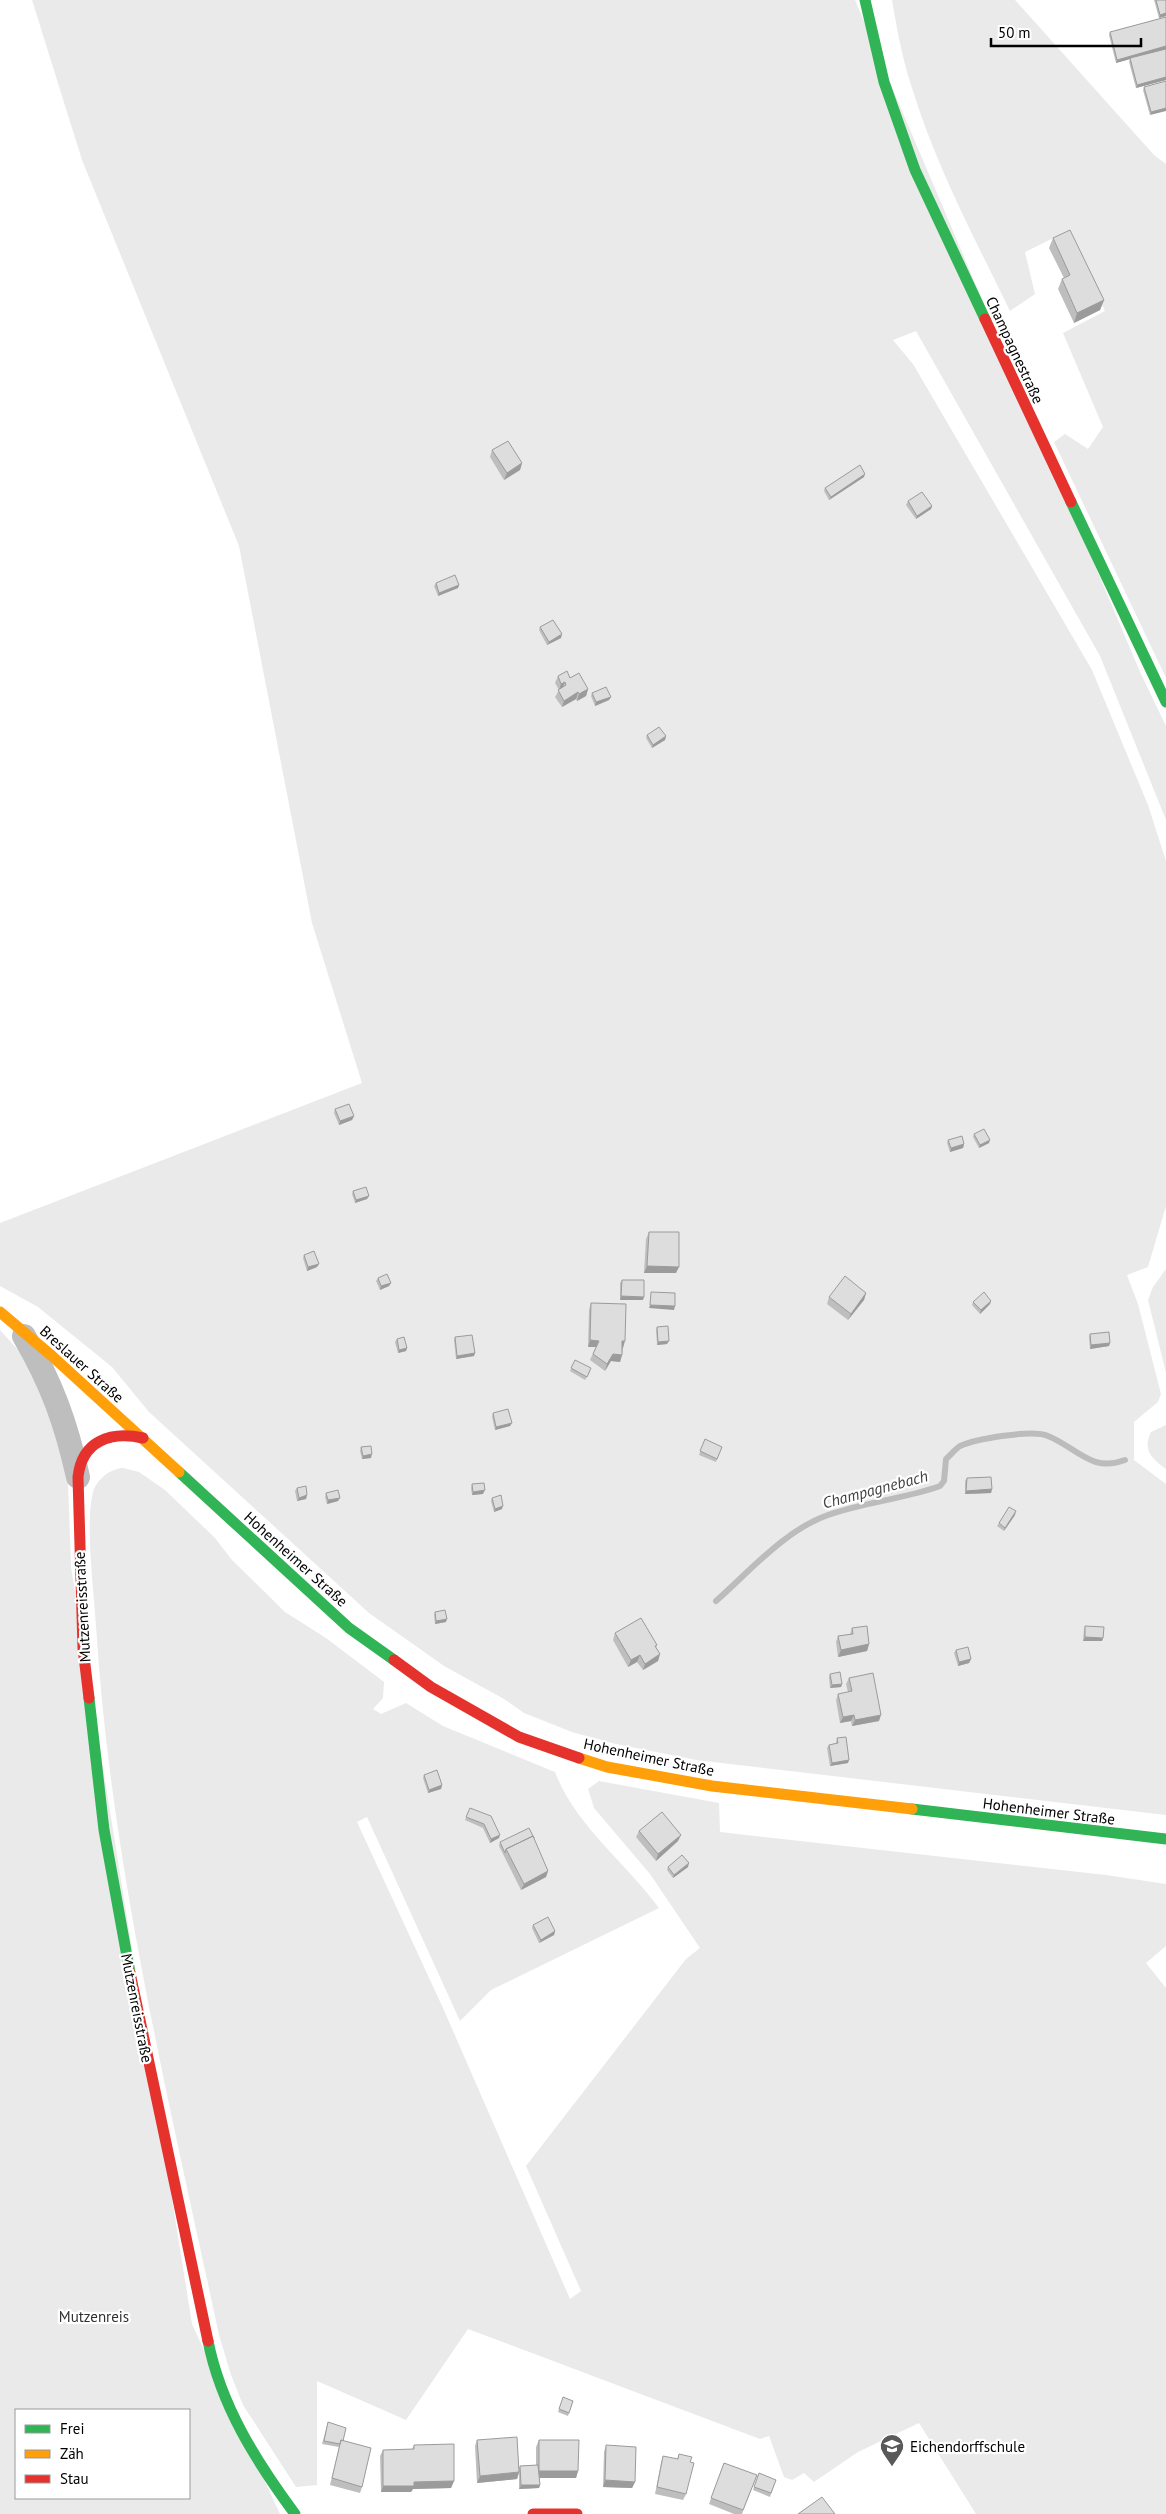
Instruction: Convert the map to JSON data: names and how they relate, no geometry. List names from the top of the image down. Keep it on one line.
{"streets":{"main road":["Champagnestraße","Breslauer Straße","Hohenheimer Straße","Mutzenreisstraße"]},"crossings":[["Breslauer Straße","Hohenheimer Straße"],["Breslauer Straße","Mutzenreisstraße"],["Hohenheimer Straße","Mutzenreisstraße"]],"water":["Champagnebach"],"parks":["Mutzenreis"],"places":{"school or university":["Eichendorffschule"]},"legend":["Frei","Zäh","Stau"],"scale_bar":"50 m"}
